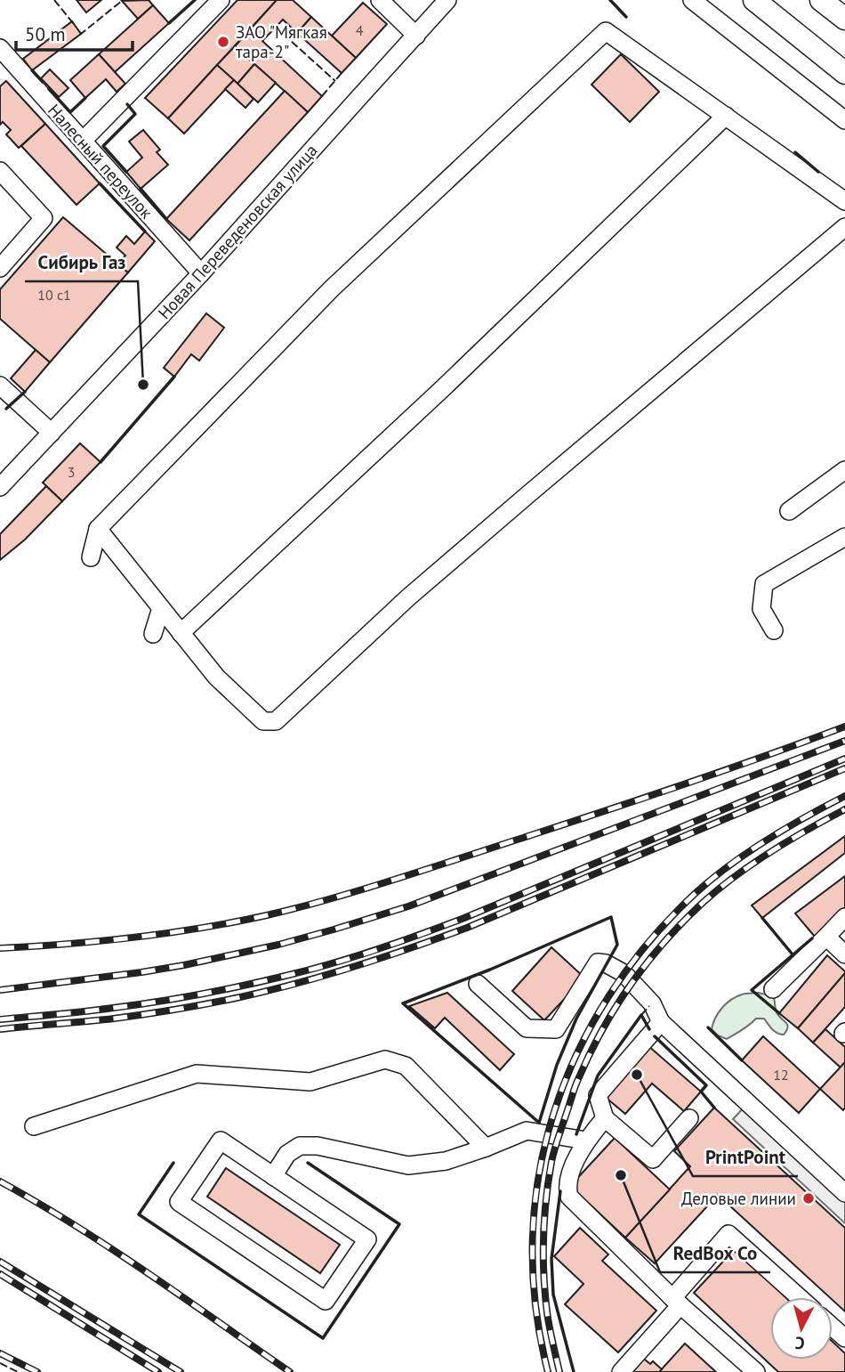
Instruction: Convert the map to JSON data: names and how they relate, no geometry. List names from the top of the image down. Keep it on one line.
{"streets":{"street":["Налесный переулок","Новая Переведеновская улица"]},"crossings":[["Налесный переулок","Новая Переведеновская улица"]],"places":["ЗАО \"Мягкая тара-2\"","Сибирь Газ","PrintPoint","RedBox Co","Деловые линии"],"house_numbers":["4","10 с1","3","12"],"scale_bar":"50 m","north":"bottom"}
